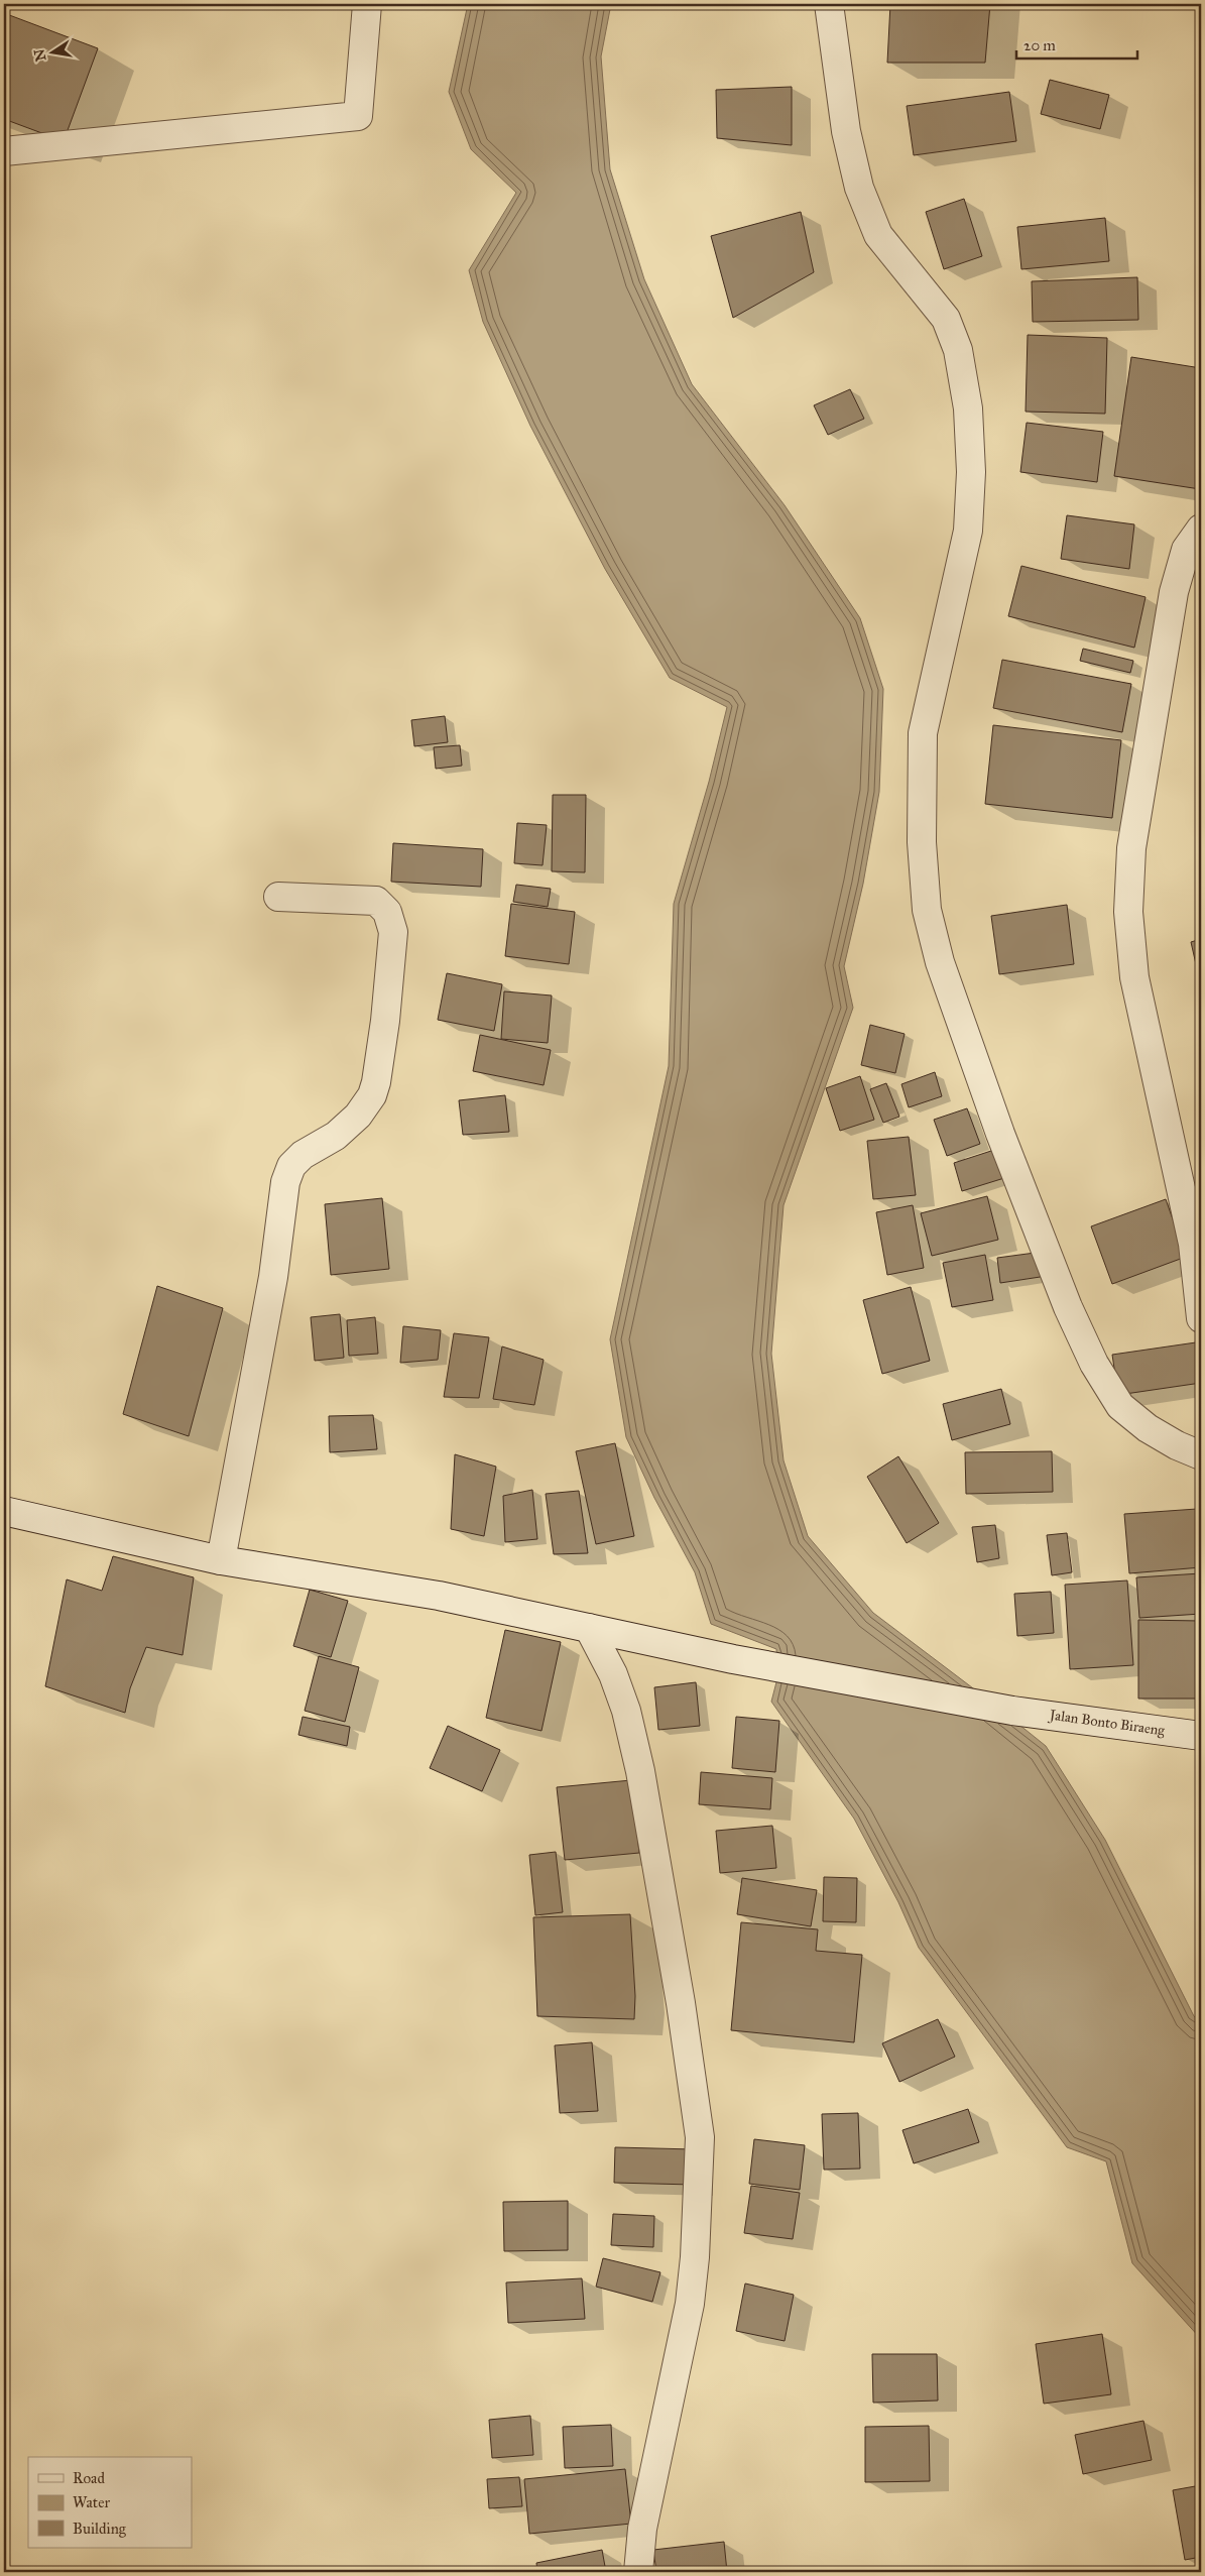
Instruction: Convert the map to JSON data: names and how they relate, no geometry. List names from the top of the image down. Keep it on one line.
{"streets":{"street":["Jalan Bonto Biraeng"]},"legend":["Road","Water","Building"],"scale_bar":"20 m","north":"left"}
